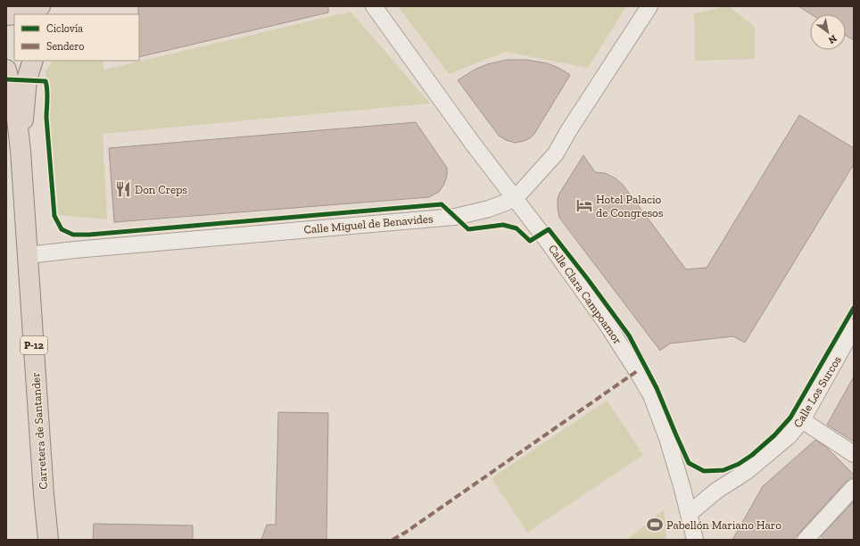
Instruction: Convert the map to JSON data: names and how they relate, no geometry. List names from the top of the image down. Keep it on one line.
{"streets":{"highway":["P-12","Carretera de Santander"],"street":["Calle Miguel de Benavides","Calle Clara Campoamor","Calle Los Surcos"]},"crossings":[["Calle Miguel de Benavides","Calle Clara Campoamor"],["Calle Miguel de Benavides","Carretera de Santander"],["Calle Clara Campoamor","Calle Los Surcos"]],"places":{"restaurant":["Don Creps"],"hotel":["Hotel Palacio de Congresos"],"sports":["Pabellón Mariano Haro"]},"legend":["Ciclovía","Sendero"],"north":"bottom right"}
